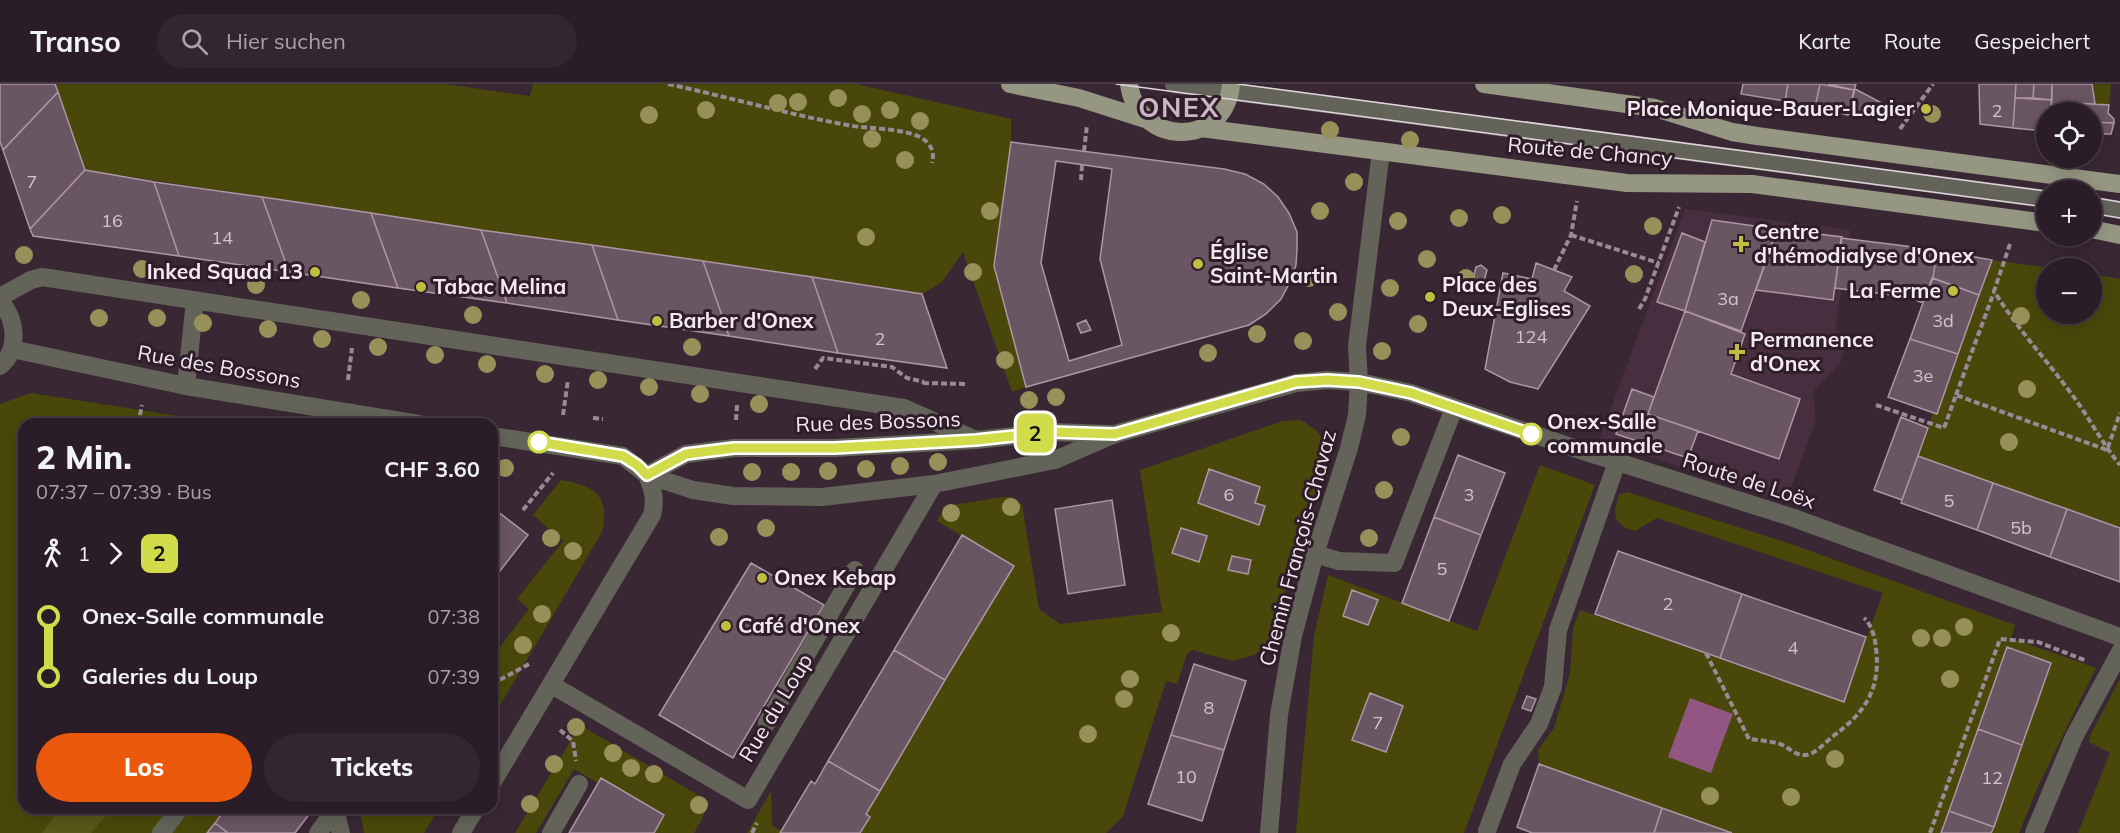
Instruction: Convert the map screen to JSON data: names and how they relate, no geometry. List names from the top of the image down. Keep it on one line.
{"streets":{"main road":["Route de Chancy"],"street":["Rue des Bossons","Route de Loëx","Chemin François-Chavaz","Rue du Loup"]},"crossings":[["Rue des Bossons","Route de Loëx"],["Rue des Bossons","Chemin François-Chavaz"],["Rue des Bossons","Rue du Loup"],["Route de Loëx","Chemin François-Chavaz"]],"districts":["ONEX"],"places":{"other":["Place Monique-Bauer-Lagier","Église Saint-Martin","Inked Squad 13","Tabac Melina","La Ferme","Place des Deux-Eglises","Barber d'Onex","Onex-Salle communale","Onex Kebap","Café d'Onex"],"health":["Centre d'hémodialyse d'Onex","Permanence d'Onex"]},"lines":["bus line 2"],"house_numbers":["2","7","16","14","3a","3d","124","2","3e","6","3","5","5b","5","2","4","8","7","10","12"],"page":{"header":"Transo","search":"Hier suchen","nav":["Karte","Route","Gespeichert"],"on_map":"2","map_buttons":["+","−"],"heading":["2 Min.","07:37 – 07:39 · Bus","CHF 3.60"],"legs":["1","2"],"list":[{"name":"Onex-Salle communale","value":"07:38"},{"name":"Galeries du Loup","value":"07:39"}],"buttons":["Los","Tickets"]}}
